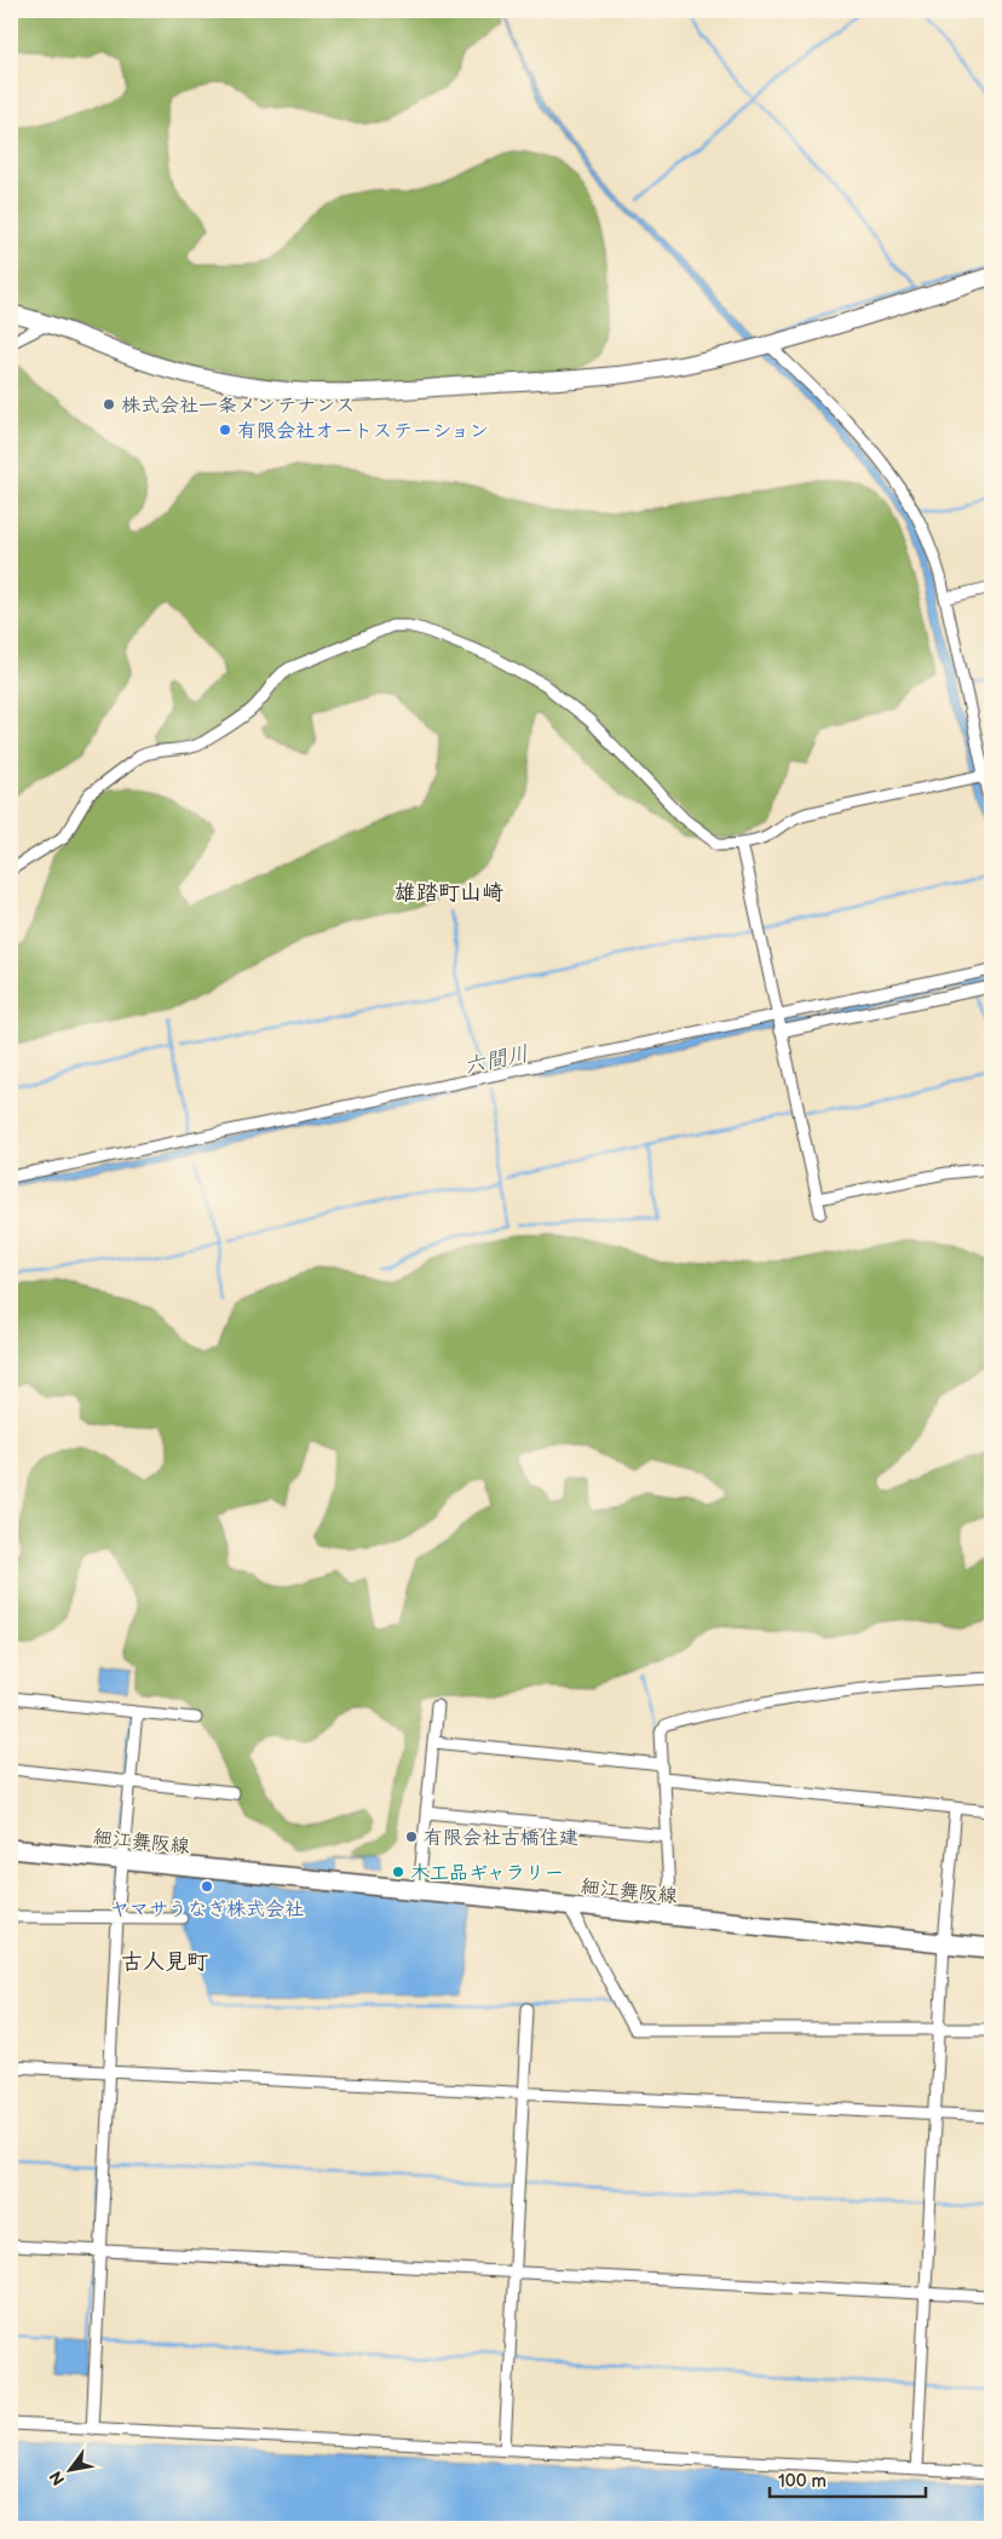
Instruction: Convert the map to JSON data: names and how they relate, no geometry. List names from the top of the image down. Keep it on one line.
{"streets":{"main road":["細江舞阪線"]},"districts":["雄踏町山崎","古人見町"],"water":["六間川"],"places":["株式会社一条メンテナンス","有限会社オートステーション","有限会社古橋住建","木工品ギャラリー","ヤマサうなぎ株式会社"],"scale_bar":"100 m","north":"bottom left"}
